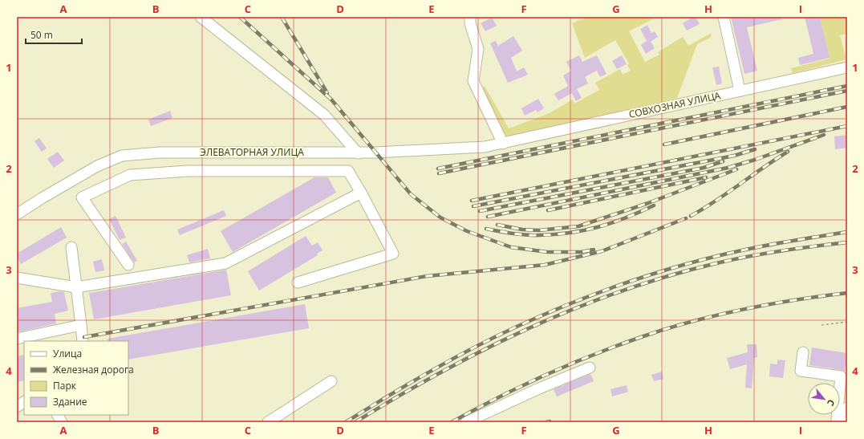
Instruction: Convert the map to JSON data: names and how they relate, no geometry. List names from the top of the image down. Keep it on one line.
{"streets":{"street":["СОВХОЗНАЯ УЛИЦА","ЭЛЕВАТОРНАЯ УЛИЦА"]},"crossings":[["СОВХОЗНАЯ УЛИЦА","ЭЛЕВАТОРНАЯ УЛИЦА"]],"legend":["Улица","Железная дорога","Парк","Здание"],"scale_bar":"50 m","north":"bottom right","grid":{"columns":["A","B","C","D","E","F","G","H","I"],"rows":["1","2","3","4"]}}
